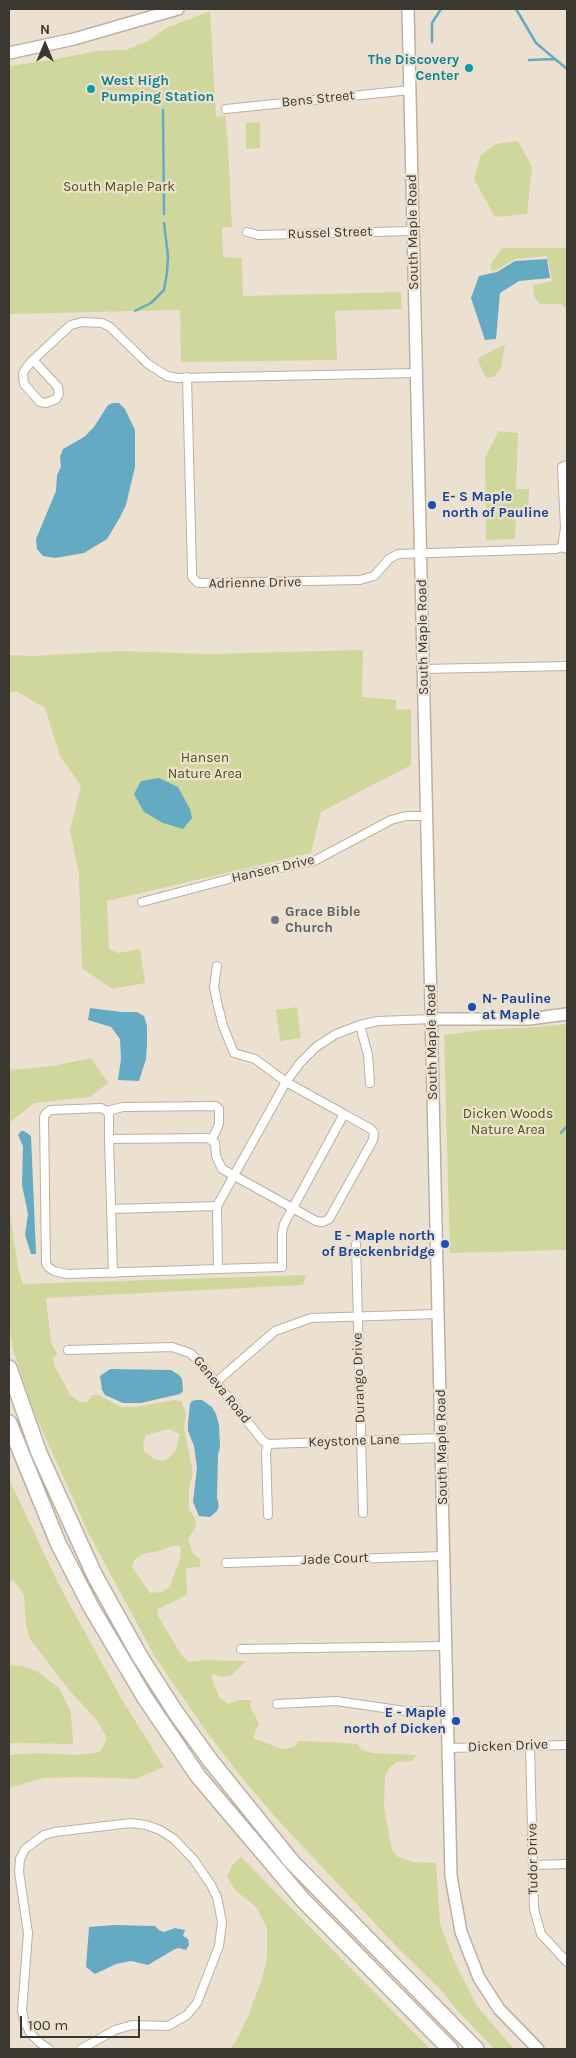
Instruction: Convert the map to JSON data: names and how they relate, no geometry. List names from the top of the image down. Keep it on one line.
{"streets":{"street":["Bens Street","South Maple Road","Russel Street","Adrienne Drive","Hansen Drive","Durango Drive","Geneva Road","Keystone Lane","Jade Court","Dicken Drive","Tudor Drive"]},"crossings":[["Bens Street","South Maple Road"],["South Maple Road","Russel Street"],["South Maple Road","Adrienne Drive"],["South Maple Road","Hansen Drive"],["South Maple Road","Keystone Lane"],["South Maple Road","Jade Court"],["South Maple Road","Dicken Drive"],["Durango Drive","Keystone Lane"],["Geneva Road","Keystone Lane"],["Dicken Drive","Tudor Drive"]],"parks":["South Maple Park","Hansen Nature Area","Dicken Woods Nature Area"],"places":["The Discovery Center","West High Pumping Station","E- S Maple north of Pauline","Grace Bible Church","N- Pauline at Maple","E - Maple north of Breckenbridge","E - Maple north of Dicken"],"scale_bar":"100 m","north":"top"}
